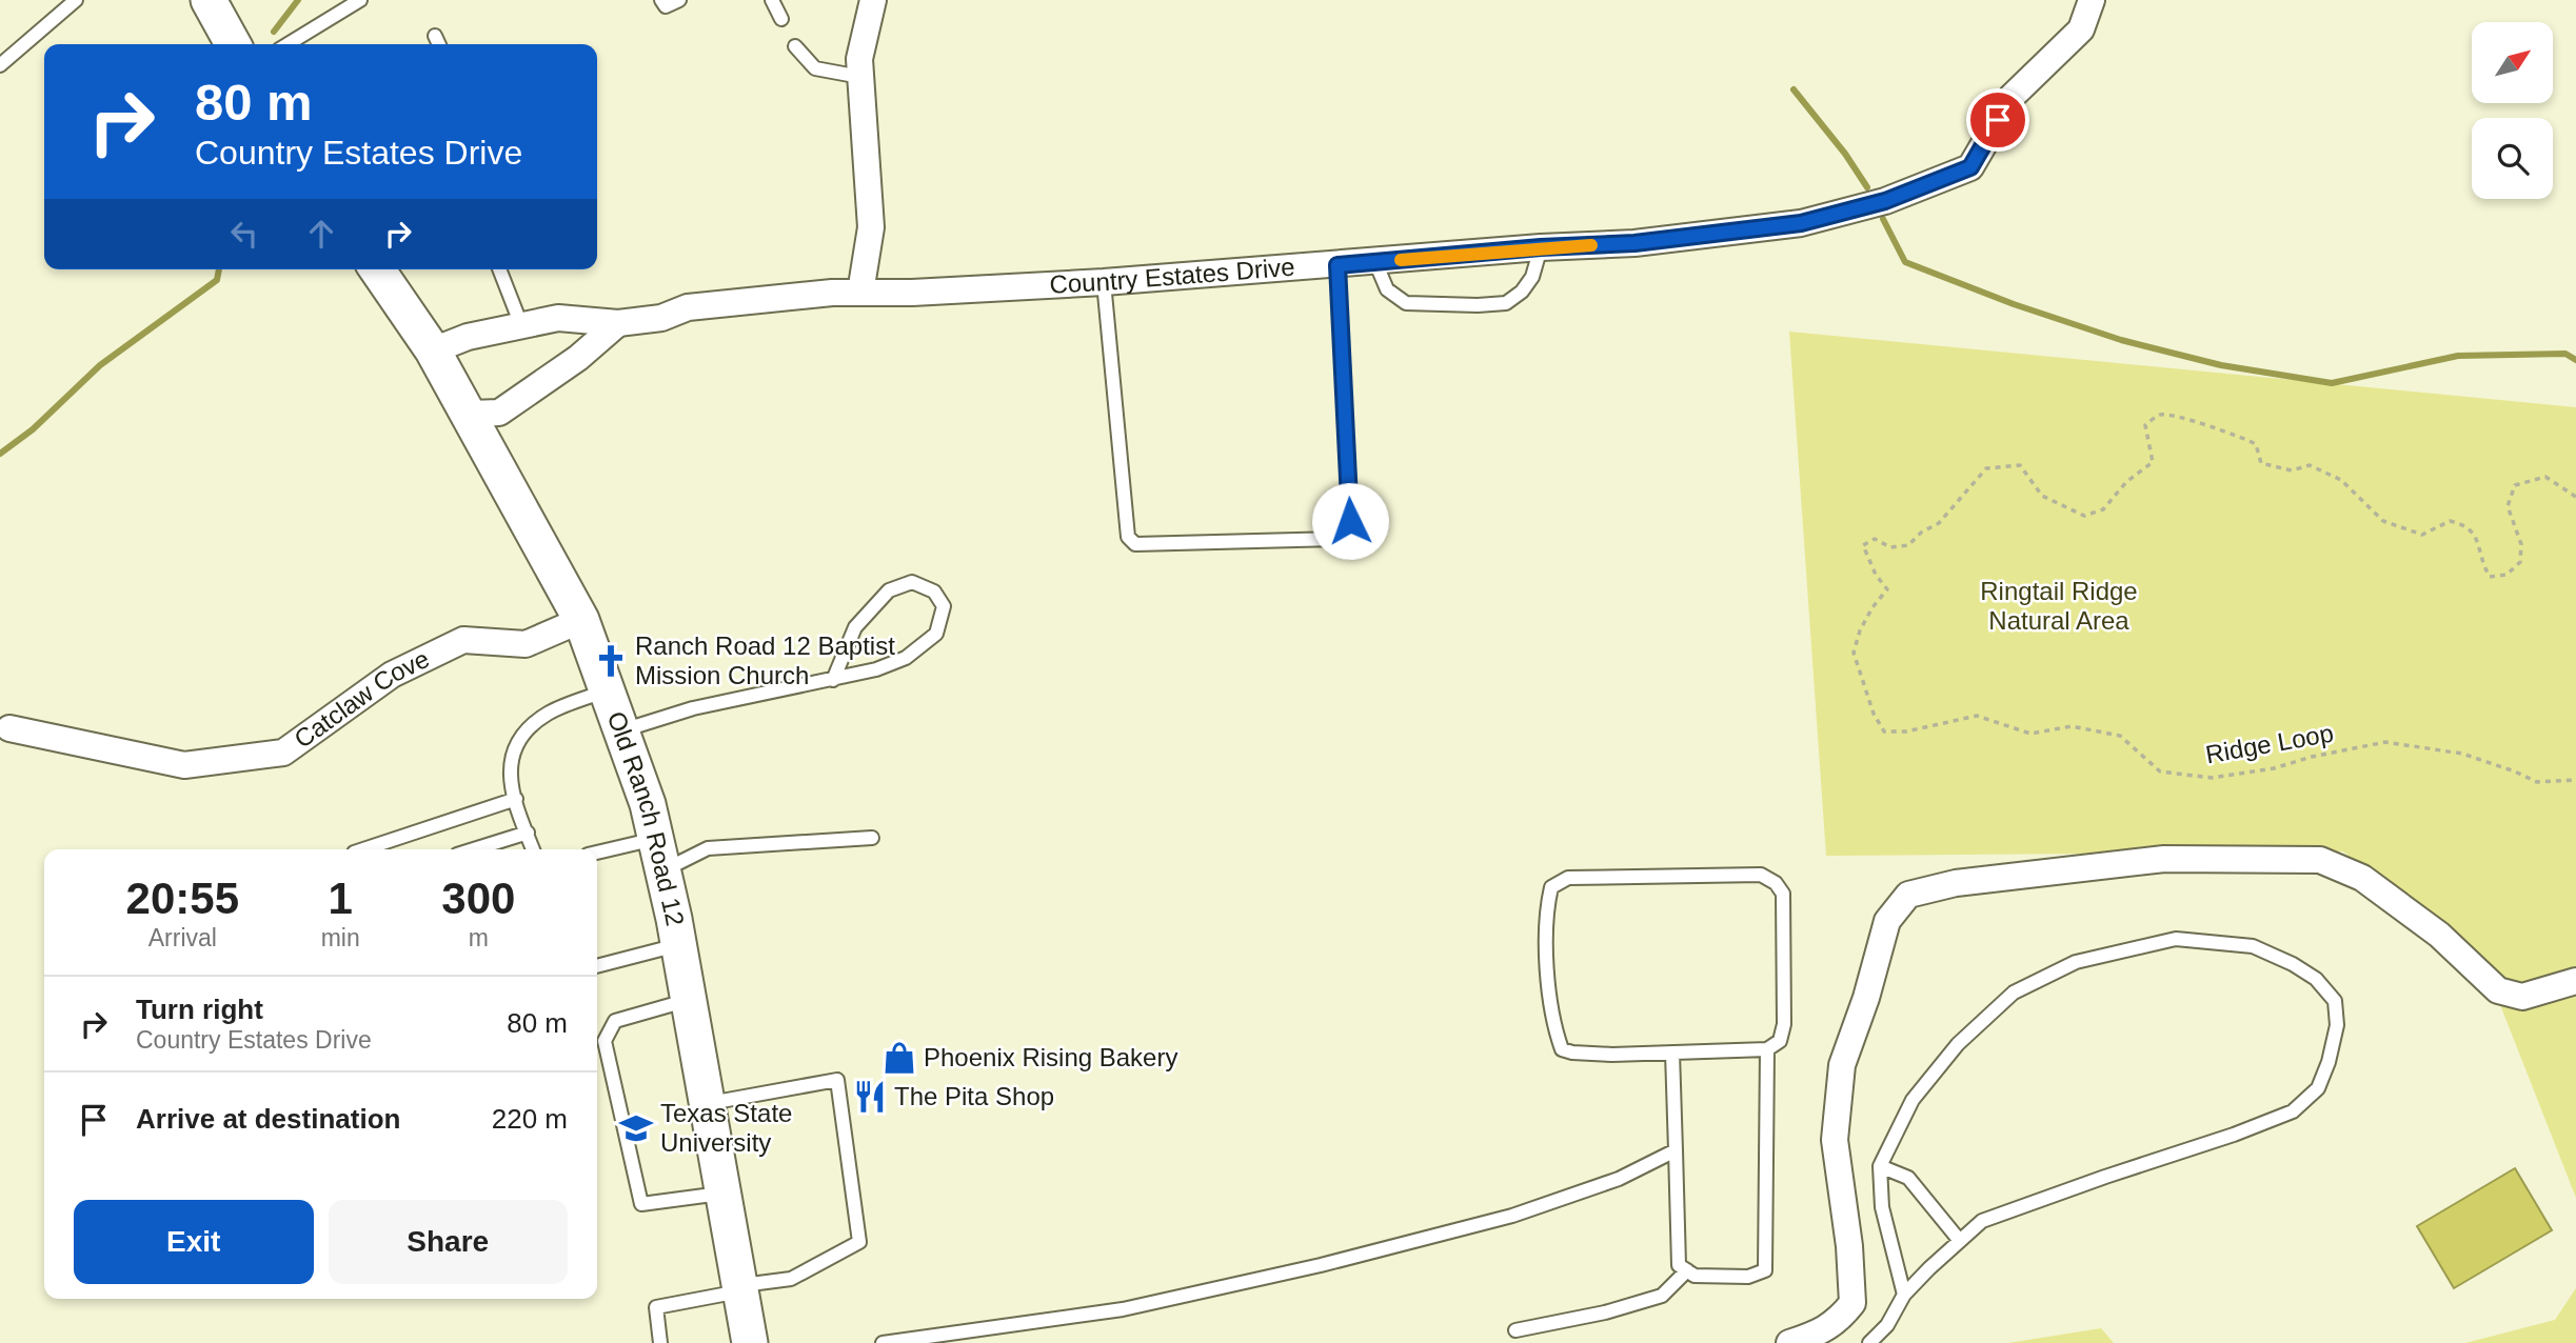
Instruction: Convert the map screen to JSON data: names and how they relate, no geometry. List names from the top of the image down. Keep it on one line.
{"streets":{"main road":["Old Ranch Road 12"],"street":["Country Estates Drive","Catclaw Cove"],"path":["Ridge Loop"]},"crossings":[["Country Estates Drive","Old Ranch Road 12"],["Catclaw Cove","Old Ranch Road 12"]],"parks":["Ringtail Ridge Natural Area"],"places":{"church":["Ranch Road 12 Baptist Mission Church"],"shop":["Phoenix Rising Bakery"],"restaurant":["The Pita Shop"],"school or university":["Texas State University"]},"north":"top right","page":{"turn":["80 m","Country Estates Drive"],"eta":["20:55","Arrival","1","min","300","m"],"list":[{"name":"Turn right","note":"Country Estates Drive","value":"80 m"},{"name":"Arrive at destination","value":"220 m"}],"buttons":["Exit","Share"]}}
